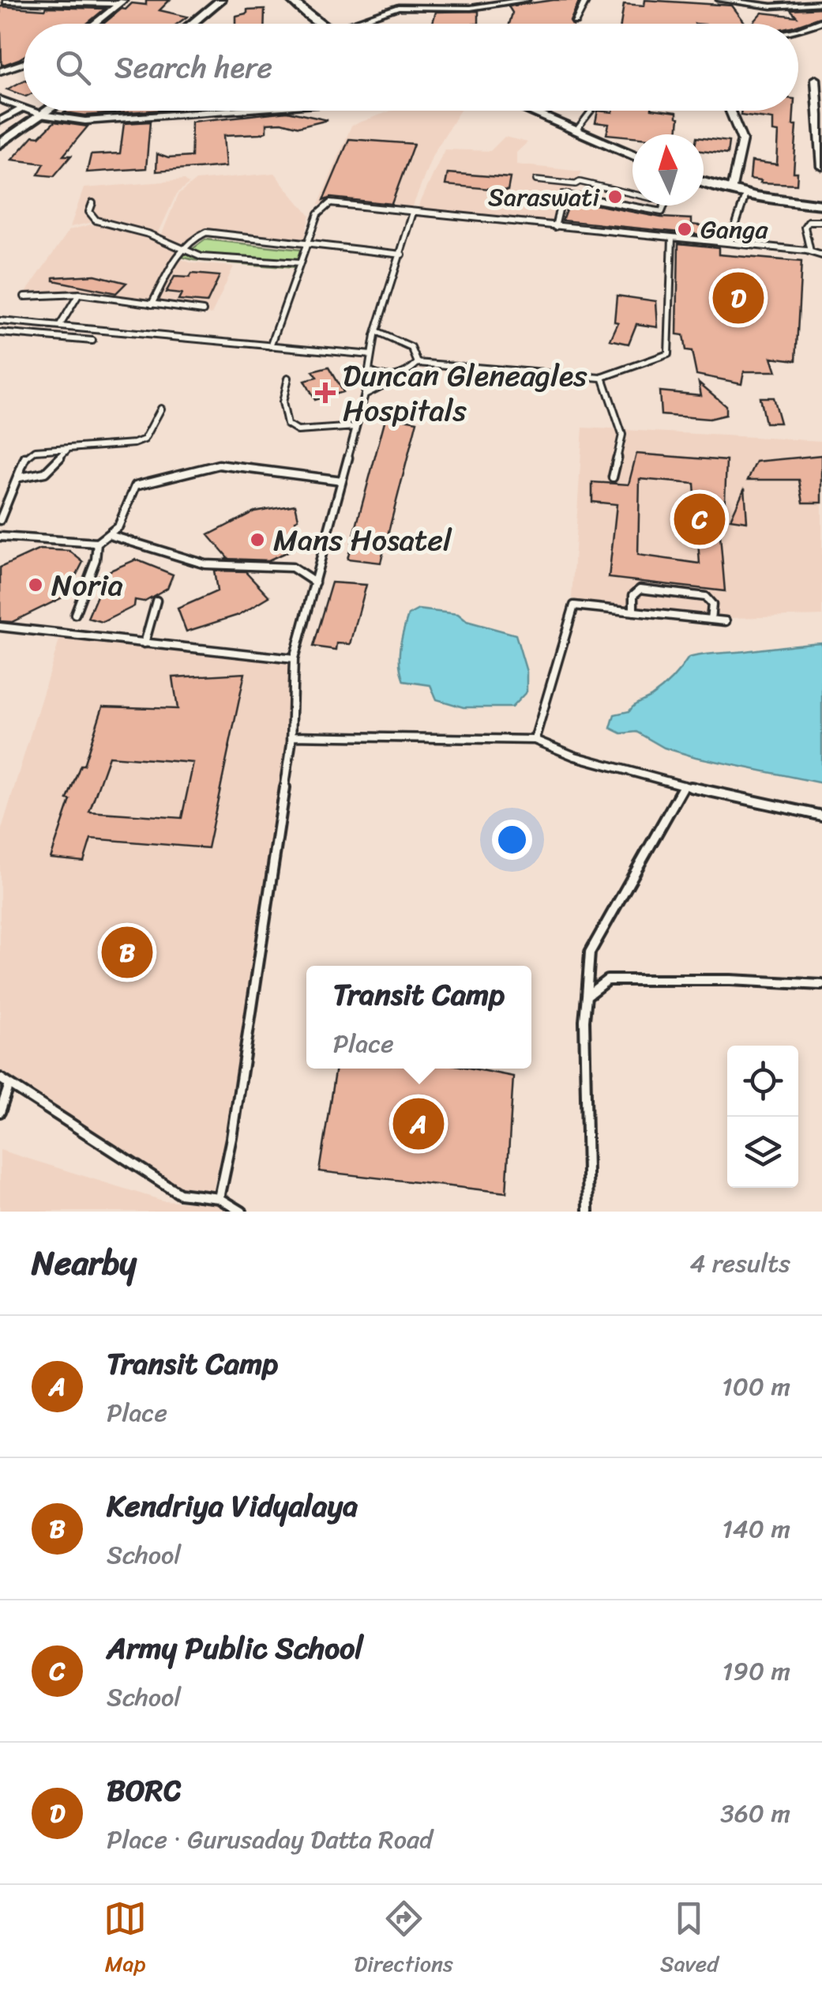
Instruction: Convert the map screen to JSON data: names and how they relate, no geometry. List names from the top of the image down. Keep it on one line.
{"places":{"other":["Saraswati","Ganga","Mans Hosatel","Noria"],"health":["Duncan Gleneagles Hospitals"]},"north":"top","page":{"search":"Search here","pins":["D","C","B","A"],"popup":["Transit Camp","Place"],"heading":["Nearby","4 results"],"list":[{"mark":"A","name":"Transit Camp","note":"Place","value":"100 m"},{"mark":"B","name":"Kendriya Vidyalaya","note":"School","value":"140 m"},{"mark":"C","name":"Army Public School","note":"School","value":"190 m"},{"mark":"D","name":"BORC","note":"Place · Gurusaday Datta Road","value":"360 m"}],"nav":["Map","Directions","Saved"]}}
